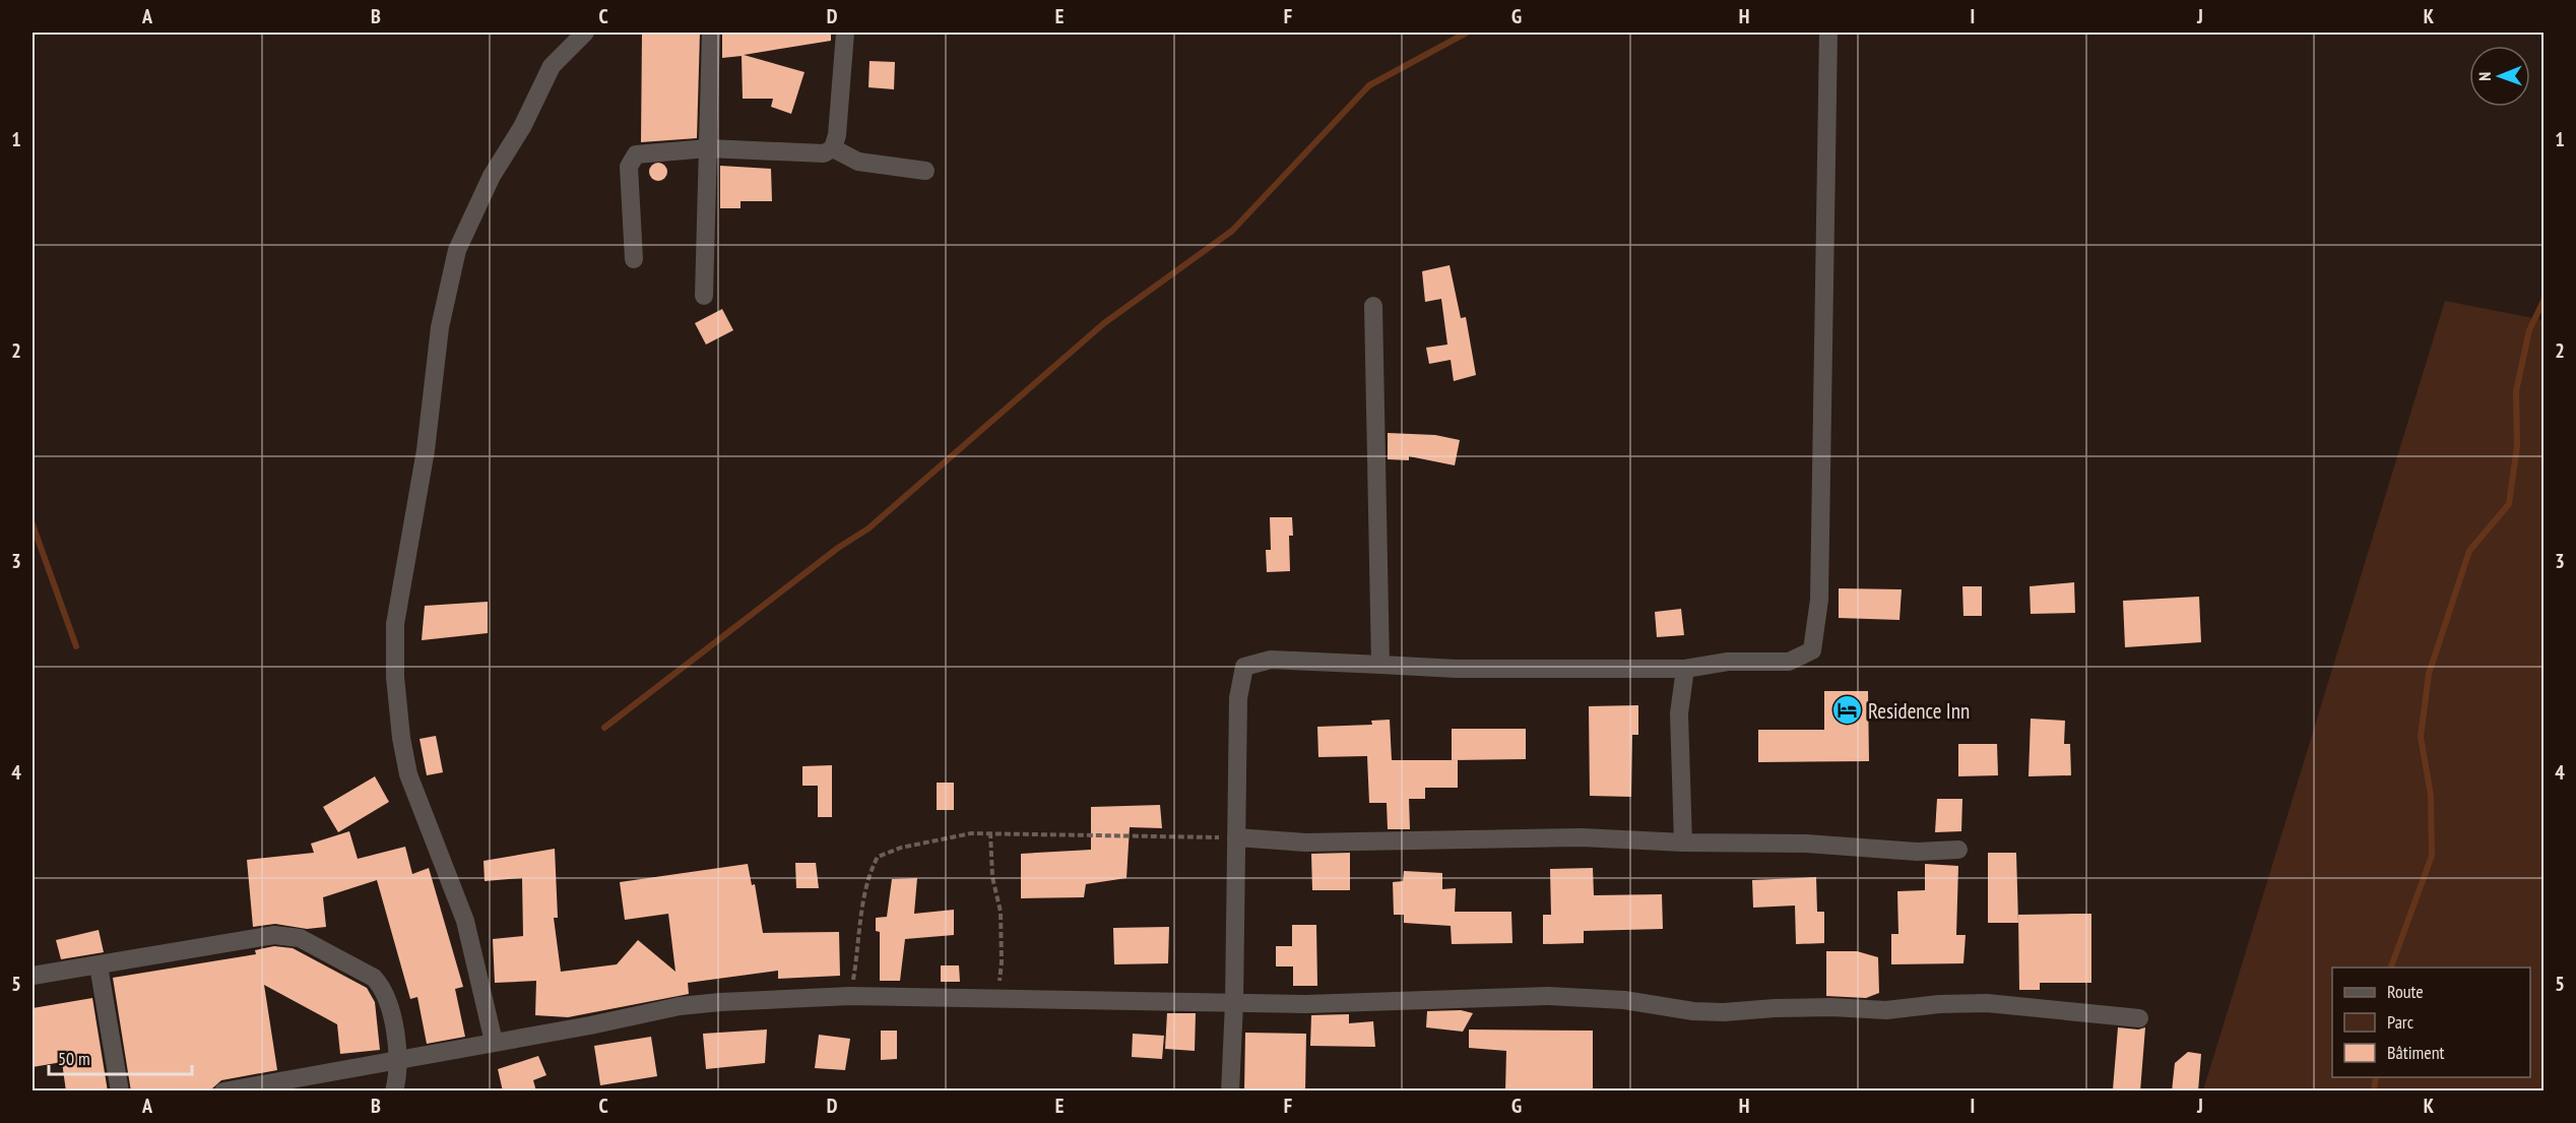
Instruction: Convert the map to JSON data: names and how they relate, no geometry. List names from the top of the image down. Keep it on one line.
{"places":{"hotel":["Residence Inn"]},"legend":["Route","Parc","Bâtiment"],"scale_bar":"50 m","north":"left","grid":{"columns":["A","B","C","D","E","F","G","H","I","J","K"],"rows":["1","2","3","4","5"]}}
